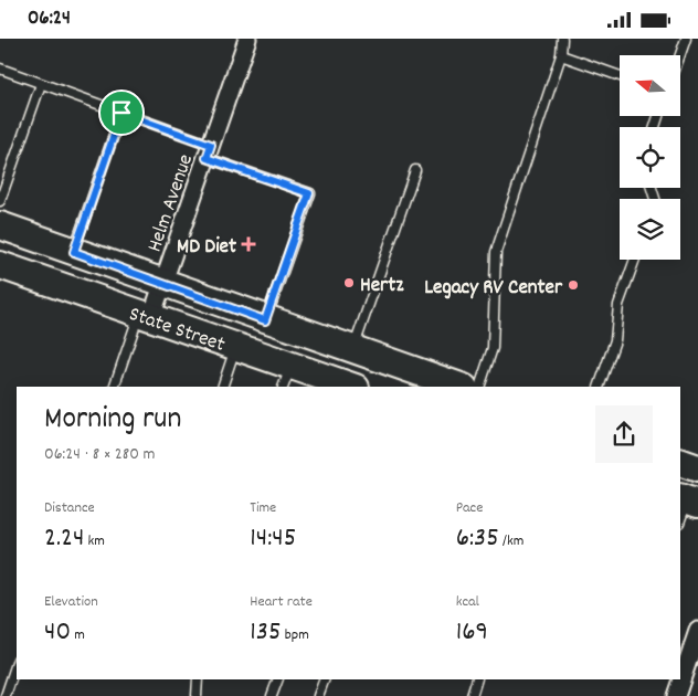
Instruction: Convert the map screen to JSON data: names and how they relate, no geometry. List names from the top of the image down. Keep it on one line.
{"streets":{"main road":["State Street"],"street":["Helm Avenue"]},"crossings":[["Helm Avenue","State Street"]],"places":{"health":["MD Diet"],"other":["Hertz","Legacy RV Center"]},"north":"left","page":{"status":"06:24","heading":["Morning run","06:24 · 8 × 280 m"],"stats":[["Distance","2.24 km"],["Time","14:45"],["Pace","6:35 /km"],["Elevation","40 m"],["Heart rate","135 bpm"],["kcal","169"]]}}
